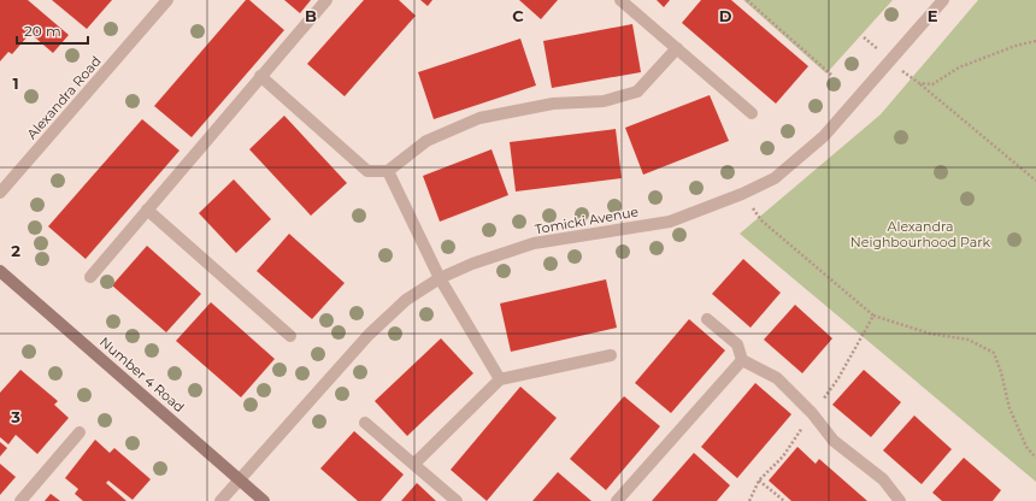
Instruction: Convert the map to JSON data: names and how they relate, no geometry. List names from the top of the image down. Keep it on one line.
{"streets":{"main road":["Number 4 Road"],"street":["Alexandra Road","Tomicki Avenue"]},"crossings":[["Tomicki Avenue","Number 4 Road"]],"parks":["Alexandra Neighbourhood Park"],"scale_bar":"20 m","grid":{"columns":["B","C","D","E"],"rows":["1","2","3"]}}
